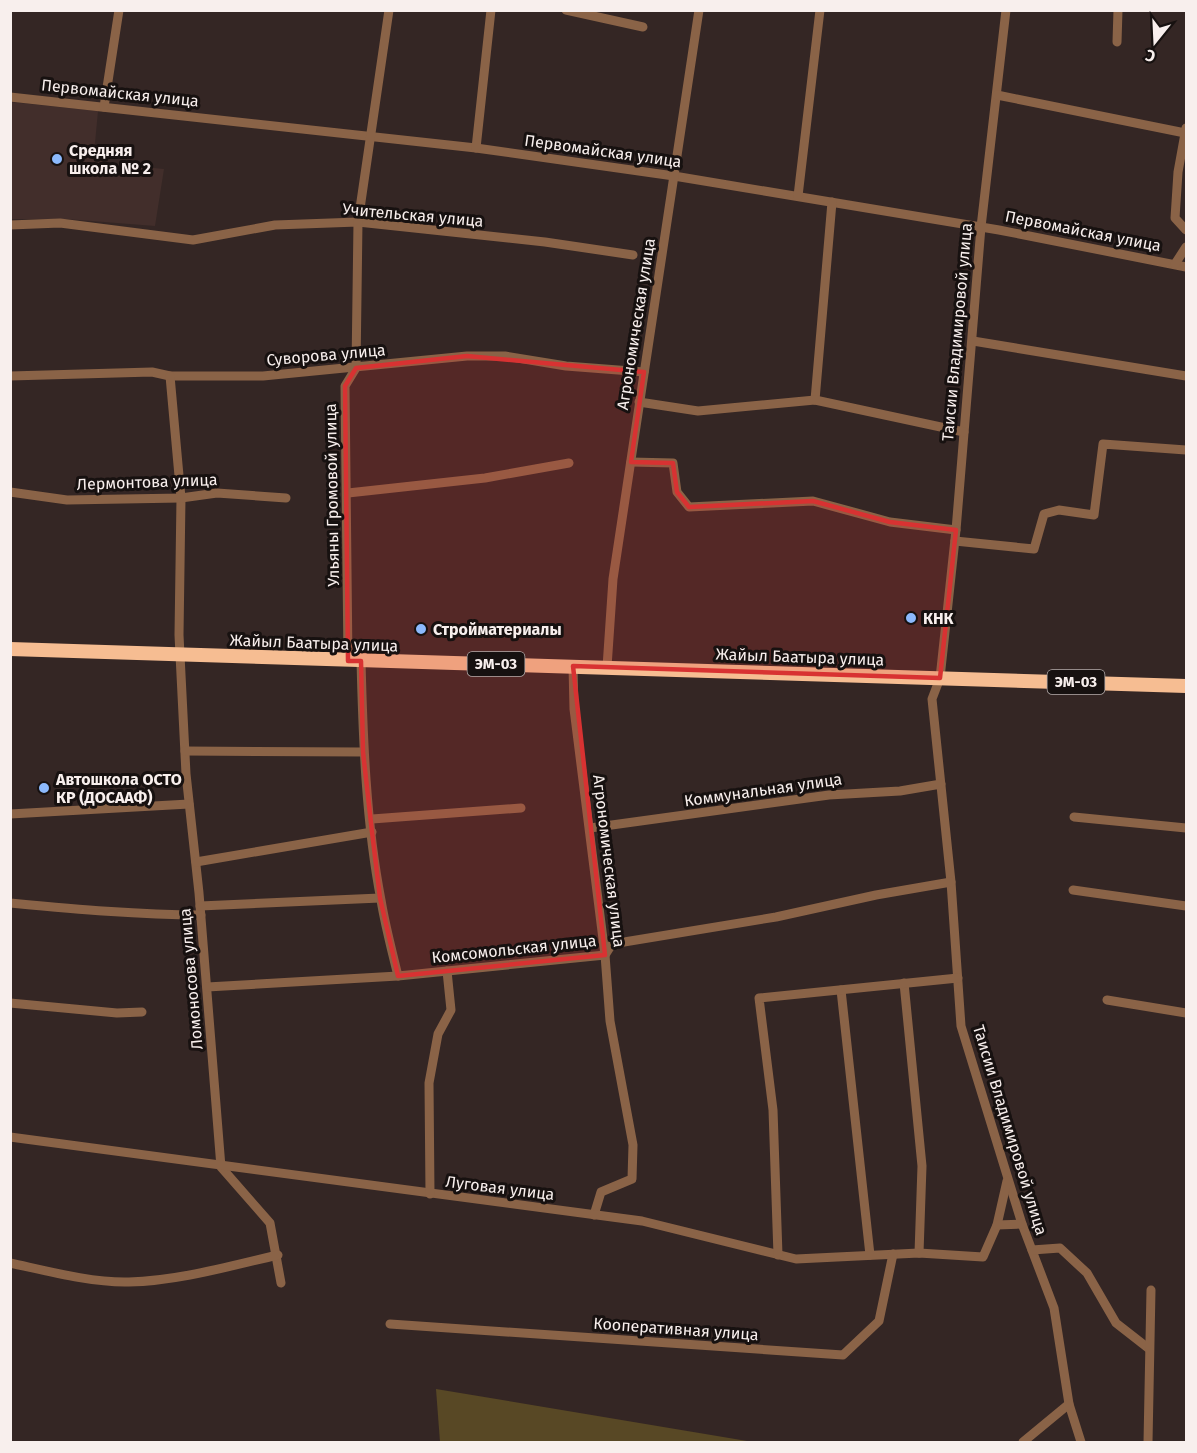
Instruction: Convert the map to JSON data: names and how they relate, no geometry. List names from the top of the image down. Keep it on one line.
{"streets":{"highway":["Жайыл Баатыра улица","ЭМ-03"],"street":["Первомайская улица","Учительская улица","Агрономическая улица","Таисии Владимировой улица","Суворова улица","Лермонтова улица","Ульяны Громовой улица","Коммунальная улица","Комсомольская улица","Ломоносова улица","Луговая улица","Кооперативная улица"]},"crossings":[["Первомайская улица","Агрономическая улица"],["Первомайская улица","Таисии Владимировой улица"],["Первомайская улица","Ульяны Громовой улица"],["Учительская улица","Ульяны Громовой улица"],["Агрономическая улица","Суворова улица"],["Агрономическая улица","Жайыл Баатыра улица"],["Агрономическая улица","Коммунальная улица"],["Агрономическая улица","Комсомольская улица"],["Агрономическая улица","Луговая улица"],["Таисии Владимировой улица","Жайыл Баатыра улица"],["Таисии Владимировой улица","ЭМ-03"],["Таисии Владимировой улица","Коммунальная улица"],["Таисии Владимировой улица","Комсомольская улица"],["Суворова улица","Ульяны Громовой улица"],["Суворова улица","Ломоносова улица"],["Лермонтова улица","Ломоносова улица"],["Ульяны Громовой улица","Жайыл Баатыра улица"],["Ульяны Громовой улица","Комсомольская улица"],["Жайыл Баатыра улица","ЭМ-03"],["Жайыл Баатыра улица","Ломоносова улица"],["Комсомольская улица","Ломоносова улица"],["Ломоносова улица","Луговая улица"],["Луговая улица","Кооперативная улица"]],"places":["Средняя школа № 2","КНК","Стройматериалы","Автошкола ОСТО КР (ДОСААФ)"],"north":"bottom"}
